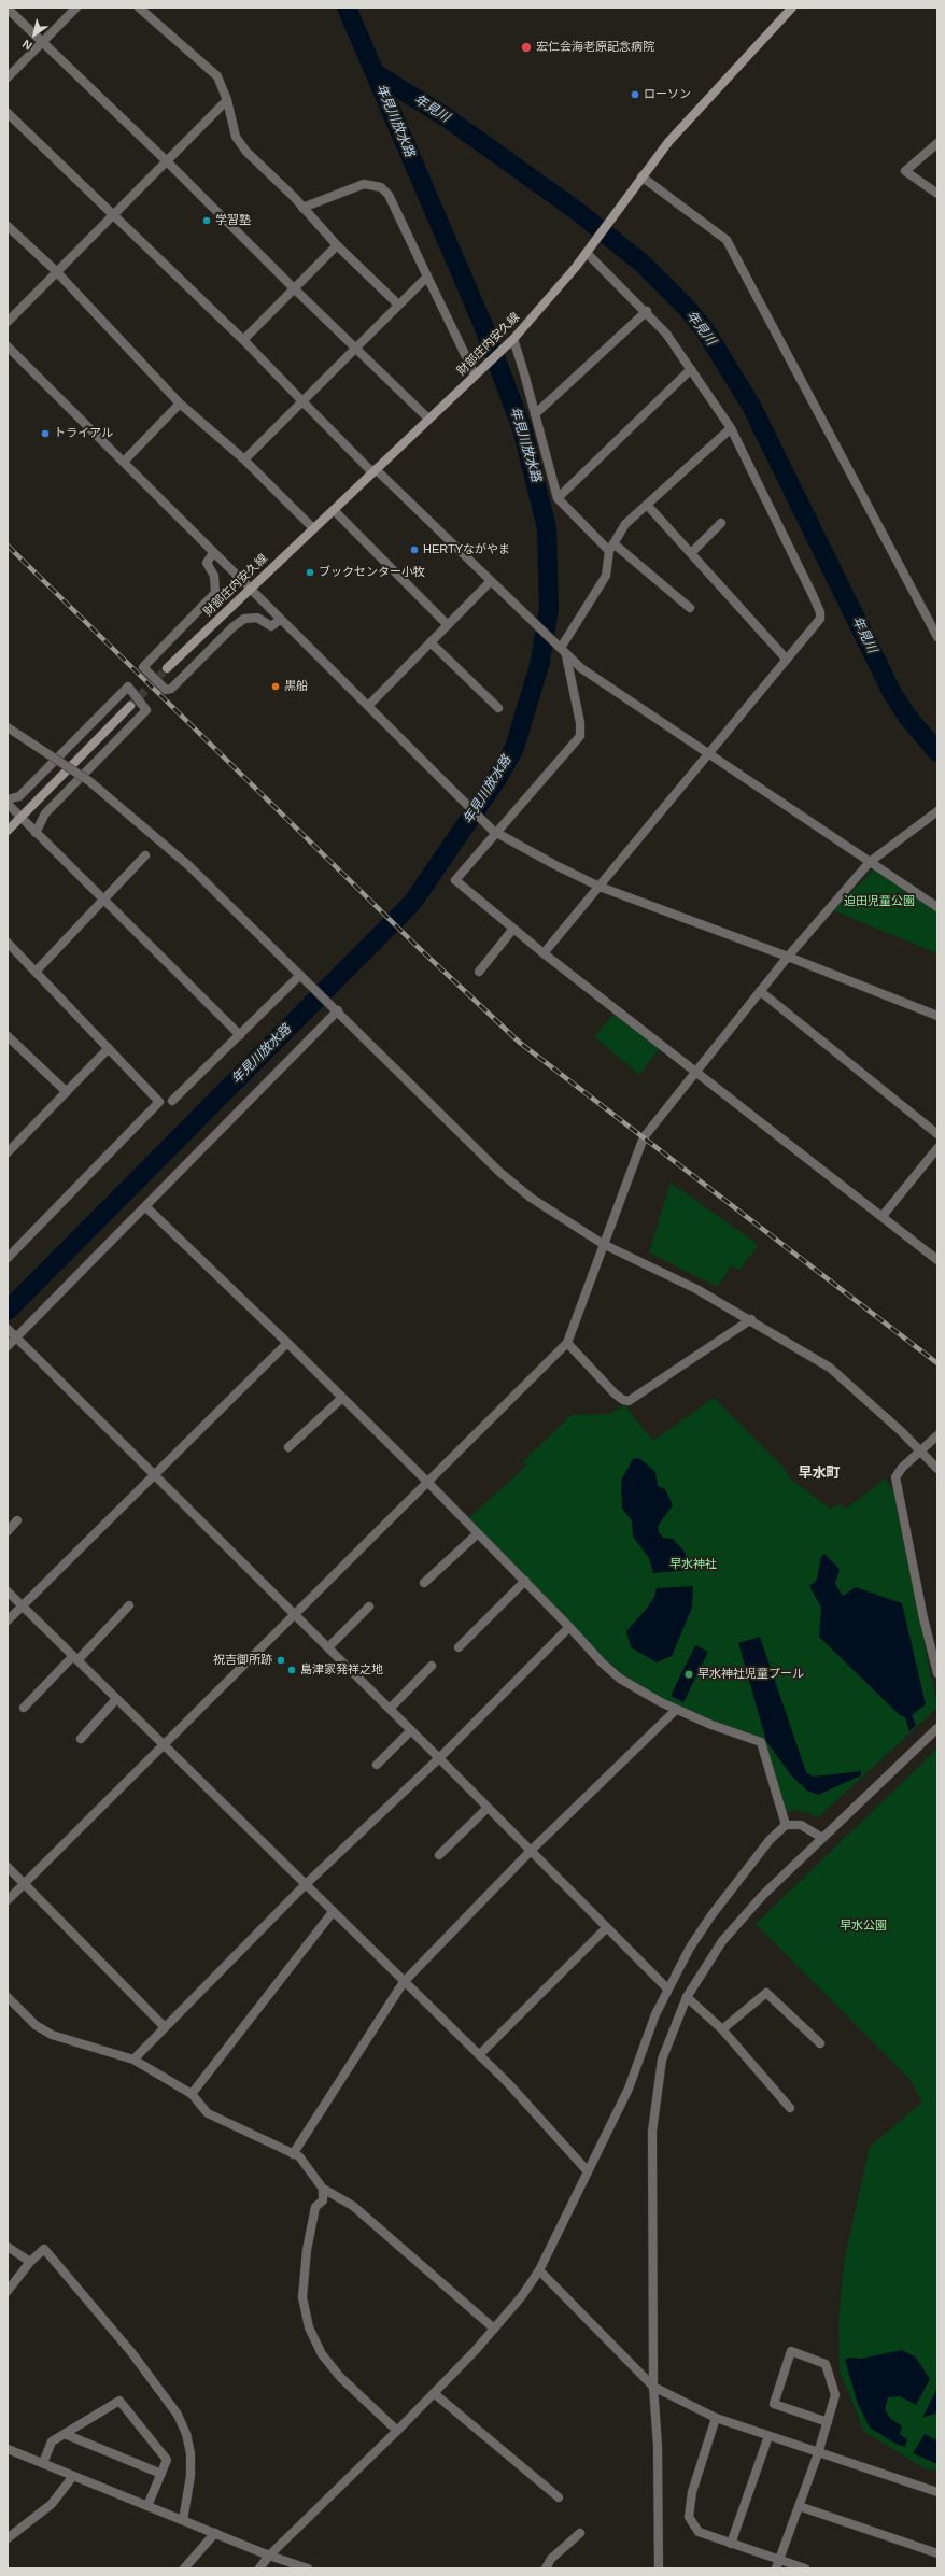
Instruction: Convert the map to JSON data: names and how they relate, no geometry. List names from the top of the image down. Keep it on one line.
{"streets":{"main road":["財部庄内安久線"]},"districts":["早水町"],"water":["年見川","年見川放水路"],"parks":["迫田児童公園","早水神社","早水公園"],"places":["宏仁会海老原記念病院","ローソン","学習塾","トライアル","HERTYながやま","ブックセンター小牧","黒船","祝吉御所跡","島津家発祥之地","早水神社児童プール"],"north":"bottom left"}
